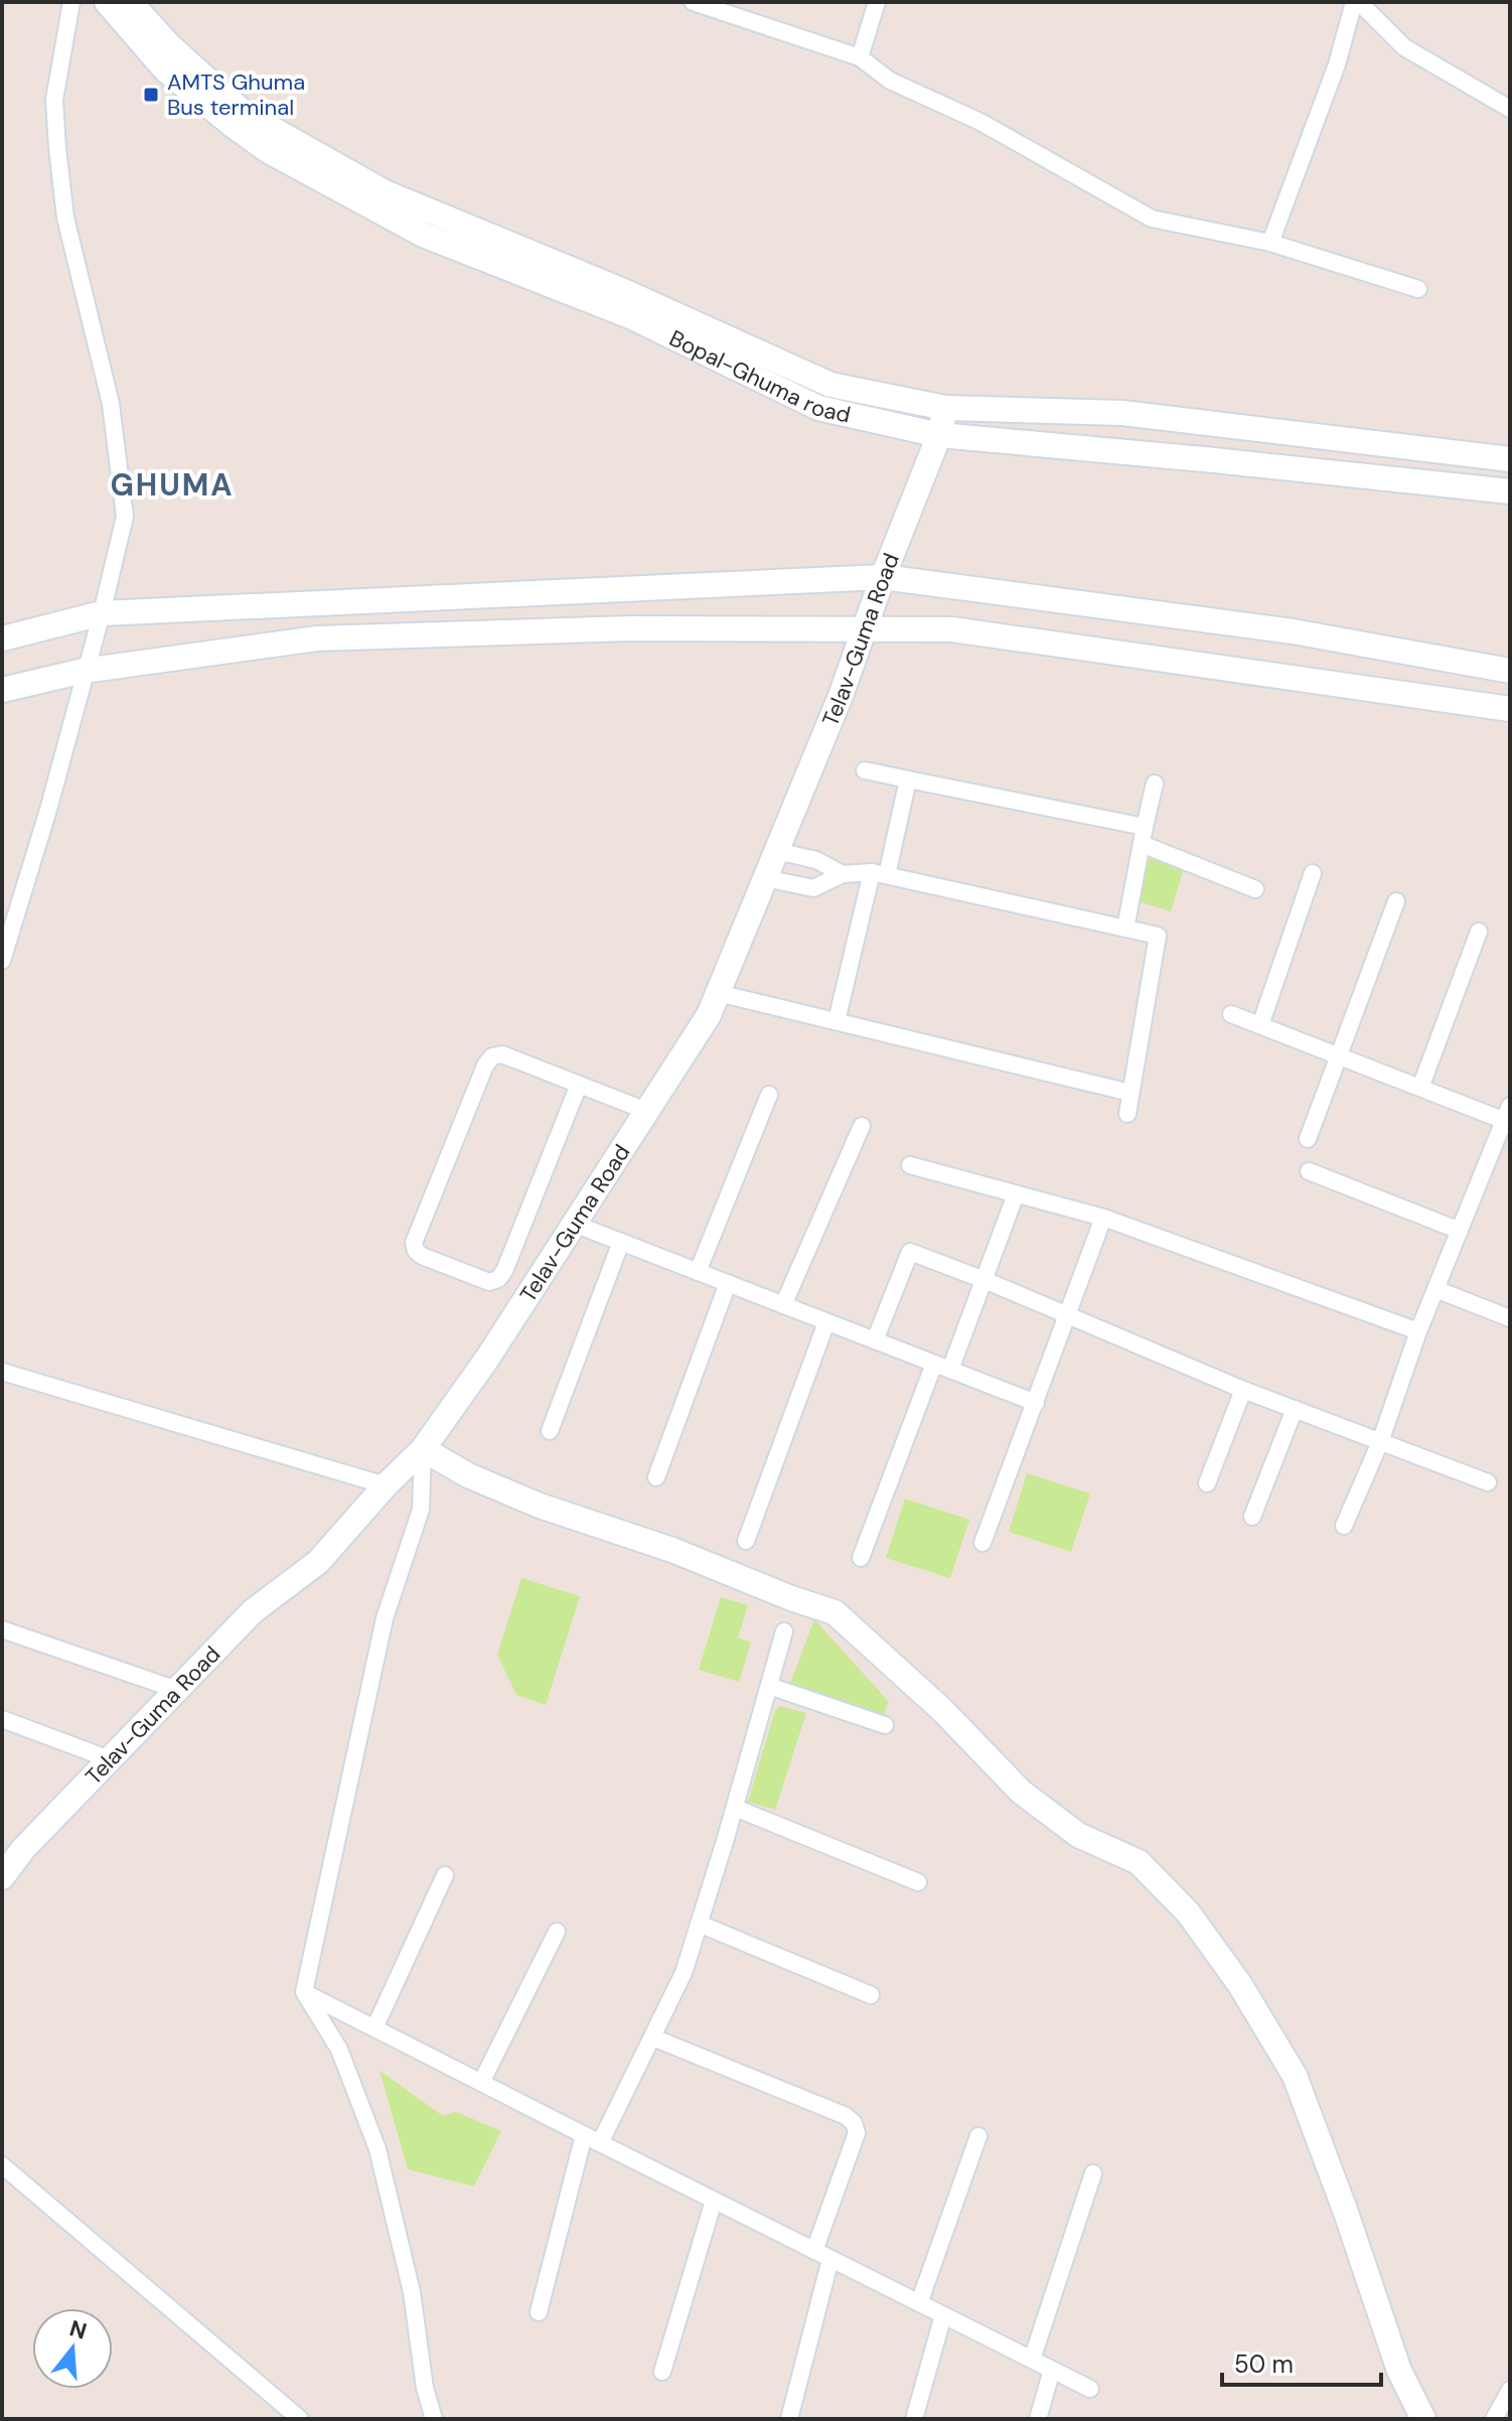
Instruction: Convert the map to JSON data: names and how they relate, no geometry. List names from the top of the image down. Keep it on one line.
{"streets":{"street":["Bopal-Ghuma road","Telav-Guma Road"]},"crossings":[["Bopal-Ghuma road","Telav-Guma Road"]],"districts":["GHUMA"],"places":{"transit":["AMTS Ghuma Bus terminal"]},"scale_bar":"50 m","north":"top"}
